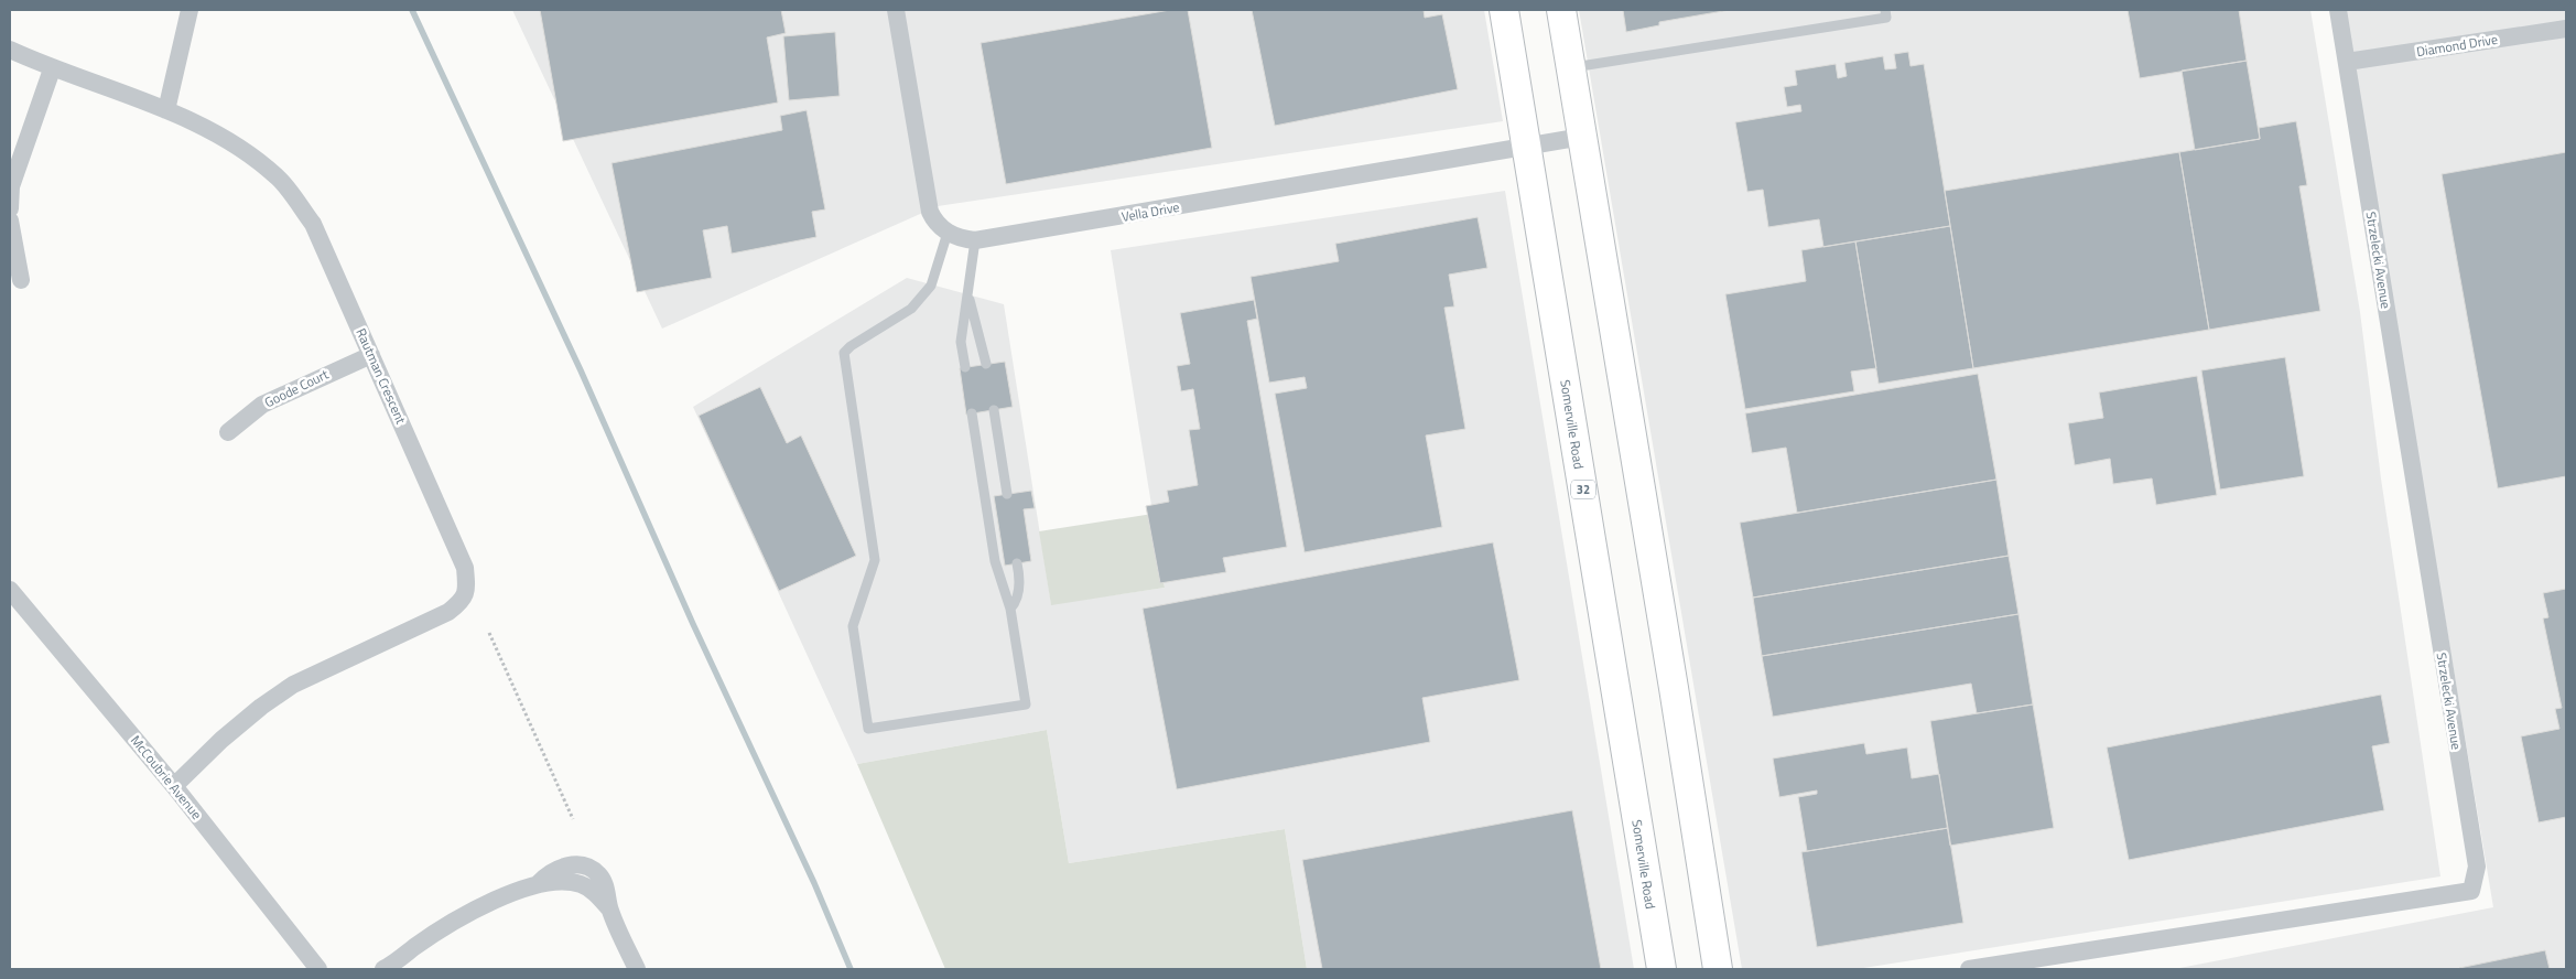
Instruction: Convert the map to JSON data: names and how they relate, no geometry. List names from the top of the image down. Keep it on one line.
{"streets":{"main road":["Somerville Road","32"],"street":["Diamond Drive","Vella Drive","Strzelecki Avenue","Rautman Crescent","Goode Court","McCoubrie Avenue"]},"crossings":[["Diamond Drive","Strzelecki Avenue"],["Vella Drive","Somerville Road"],["Rautman Crescent","Goode Court"],["Rautman Crescent","McCoubrie Avenue"]]}
